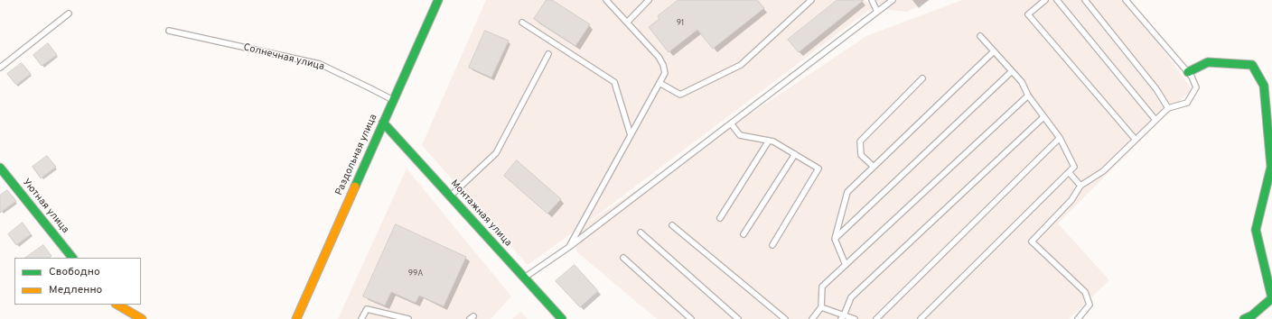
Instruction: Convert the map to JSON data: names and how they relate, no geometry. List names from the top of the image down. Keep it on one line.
{"streets":{"street":["Раздольная улица","Уютная улица","Монтажная улица"],"lane":["Солнечная улица"]},"crossings":[["Солнечная улица","Раздольная улица"],["Раздольная улица","Монтажная улица"]],"house_numbers":["91","99А"],"legend":["Свободно","Медленно"]}
